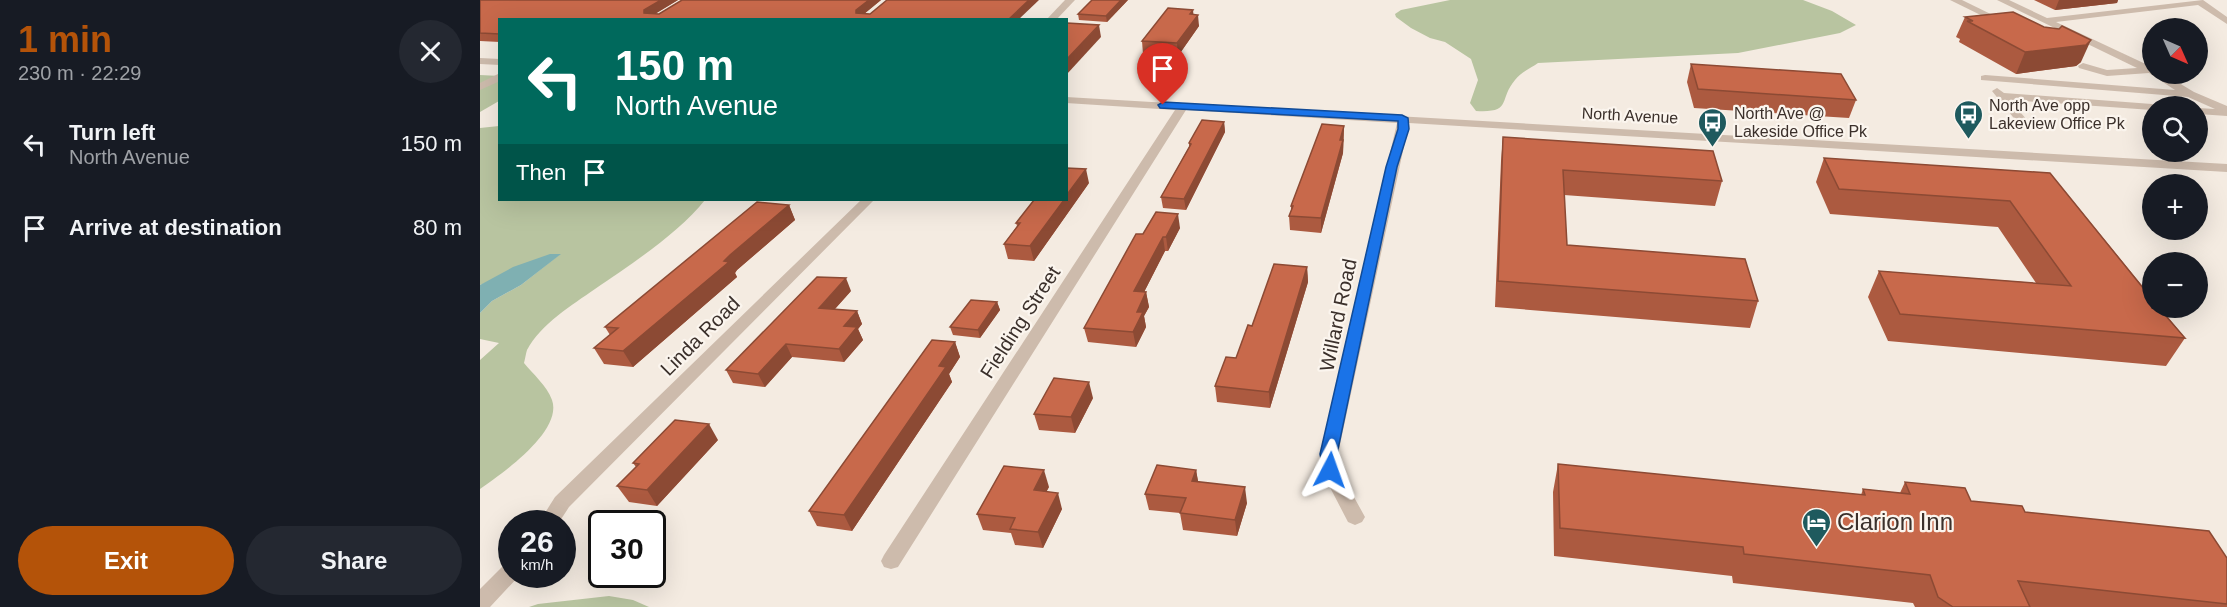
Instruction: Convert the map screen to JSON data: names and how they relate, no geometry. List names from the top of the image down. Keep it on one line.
{"streets":{"street":["North Avenue","Willard Road","Fielding Street","Linda Road"]},"crossings":[["North Avenue","Willard Road"],["North Avenue","Fielding Street"]],"places":{"bus stop":["North Ave opp Lakeview Office Pk","North Ave @ Lakeside Office Pk"],"hotel":["Clarion Inn"]},"north":"bottom right","page":{"heading":["1 min","230 m · 22:29"],"map_buttons":["+","−"],"turn":["150 m","North Avenue"],"list":[{"name":"Turn left","note":"North Avenue","value":"150 m"},{"name":"Arrive at destination","value":"80 m"}],"then":"Then","speed":"26 km/h","limit":"30","buttons":["Exit","Share"]}}
